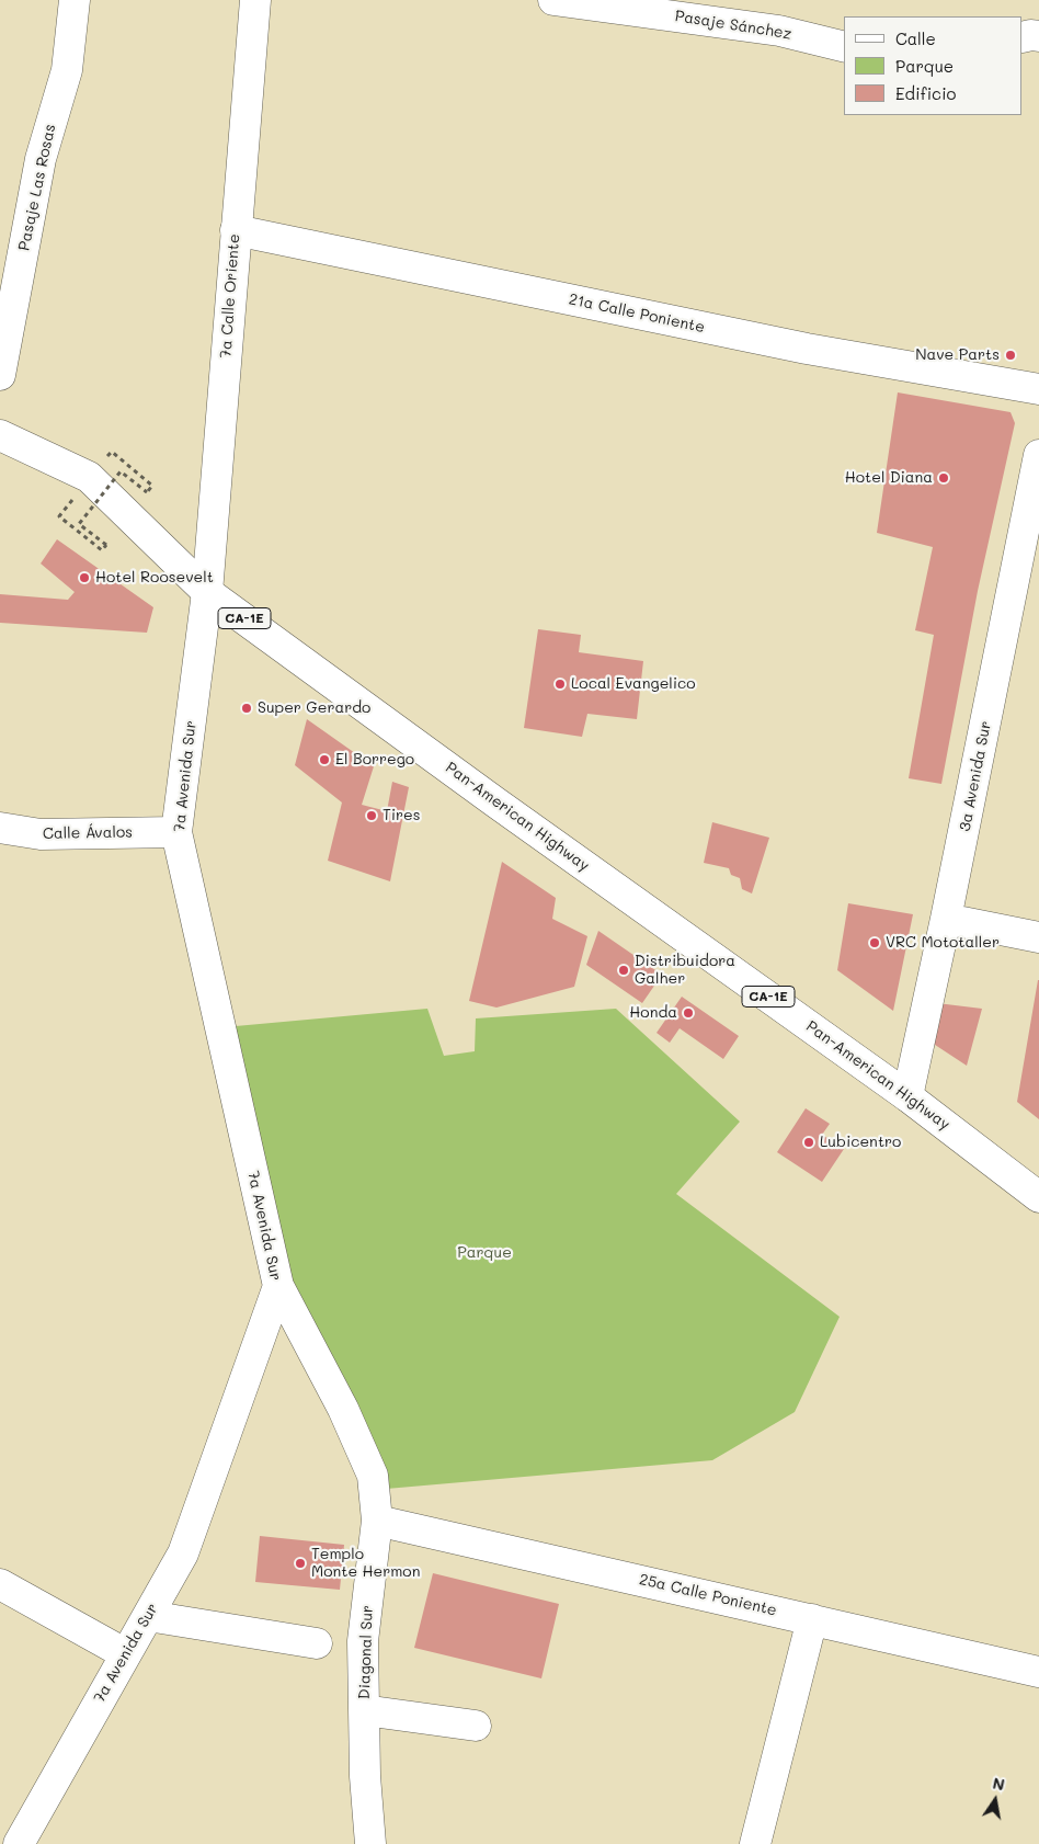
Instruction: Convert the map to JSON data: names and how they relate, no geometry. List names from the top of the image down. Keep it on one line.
{"streets":{"main road":["Pasaje Sánchez","Pasaje Las Rosas","7a Calle Oriente","21a Calle Poniente","CA-1E","7a Avenida Sur","3a Avenida Sur","Pan-American Highway","Calle Ávalos","25a Calle Poniente","Diagonal Sur"]},"crossings":[["7a Calle Oriente","21a Calle Poniente"],["7a Calle Oriente","7a Avenida Sur"],["7a Calle Oriente","Pan-American Highway"],["7a Avenida Sur","Pan-American Highway"],["7a Avenida Sur","Calle Ávalos"],["7a Avenida Sur","Diagonal Sur"],["3a Avenida Sur","Pan-American Highway"],["25a Calle Poniente","Diagonal Sur"]],"parks":["Parque"],"places":["Nave Parts","Hotel Diana","Hotel Roosevelt","Local Evangelico","Super Gerardo","El Borrego","Tires","VRC Mototaller","Distribuidora Galher","Honda","Lubicentro","Templo Monte Hermon"],"legend":["Calle","Parque","Edificio"],"north":"top"}
